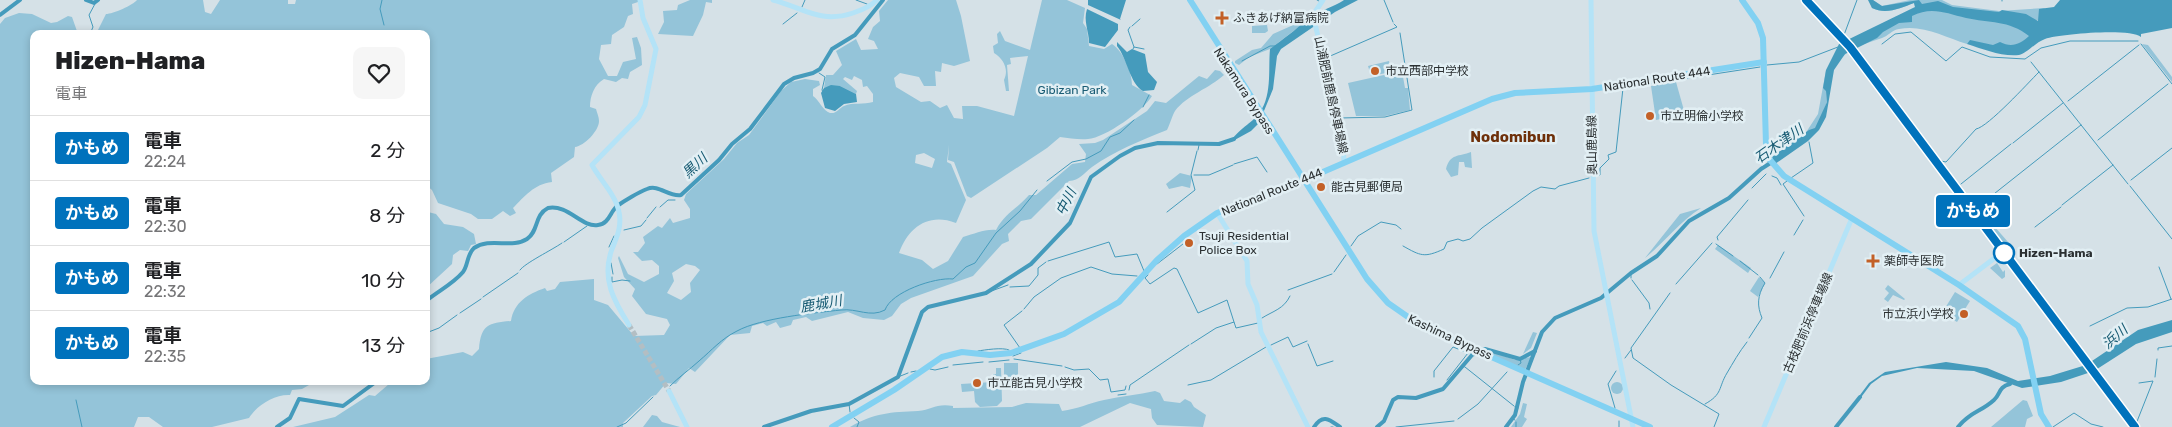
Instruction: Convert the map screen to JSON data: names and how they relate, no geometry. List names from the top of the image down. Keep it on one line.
{"streets":{"highway":["National Route 444","Nakamura Bypass","Kashima Bypass"],"main road":["山浦肥前鹿島停車場線","奥山鹿島線","古枝肥前浜停車場線"]},"crossings":[["National Route 444","Nakamura Bypass"],["National Route 444","山浦肥前鹿島停車場線"],["National Route 444","奥山鹿島線"],["National Route 444","Kashima Bypass"],["Nakamura Bypass","Kashima Bypass"]],"districts":["Nodomibun"],"water":["石木津川","黒川","中川","鹿城川","浜川"],"parks":["Gibizan Park"],"places":{"health":["ふきあげ納富病院","薬師寺医院"],"other":["市立西部中学校","市立明倫小学校","能古見郵便局","Tsuji Residential Police Box","Hizen-Hama","市立浜小学校","市立能古見小学校"]},"page":{"on_map":"かもめ","heading":["Hizen-Hama","電車"],"list":[{"mark":"かもめ","name":"電車","note":"22:24","value":"2 分"},{"mark":"かもめ","name":"電車","note":"22:30","value":"8 分"},{"mark":"かもめ","name":"電車","note":"22:32","value":"10 分"},{"mark":"かもめ","name":"電車","note":"22:35","value":"13 分"}]}}
